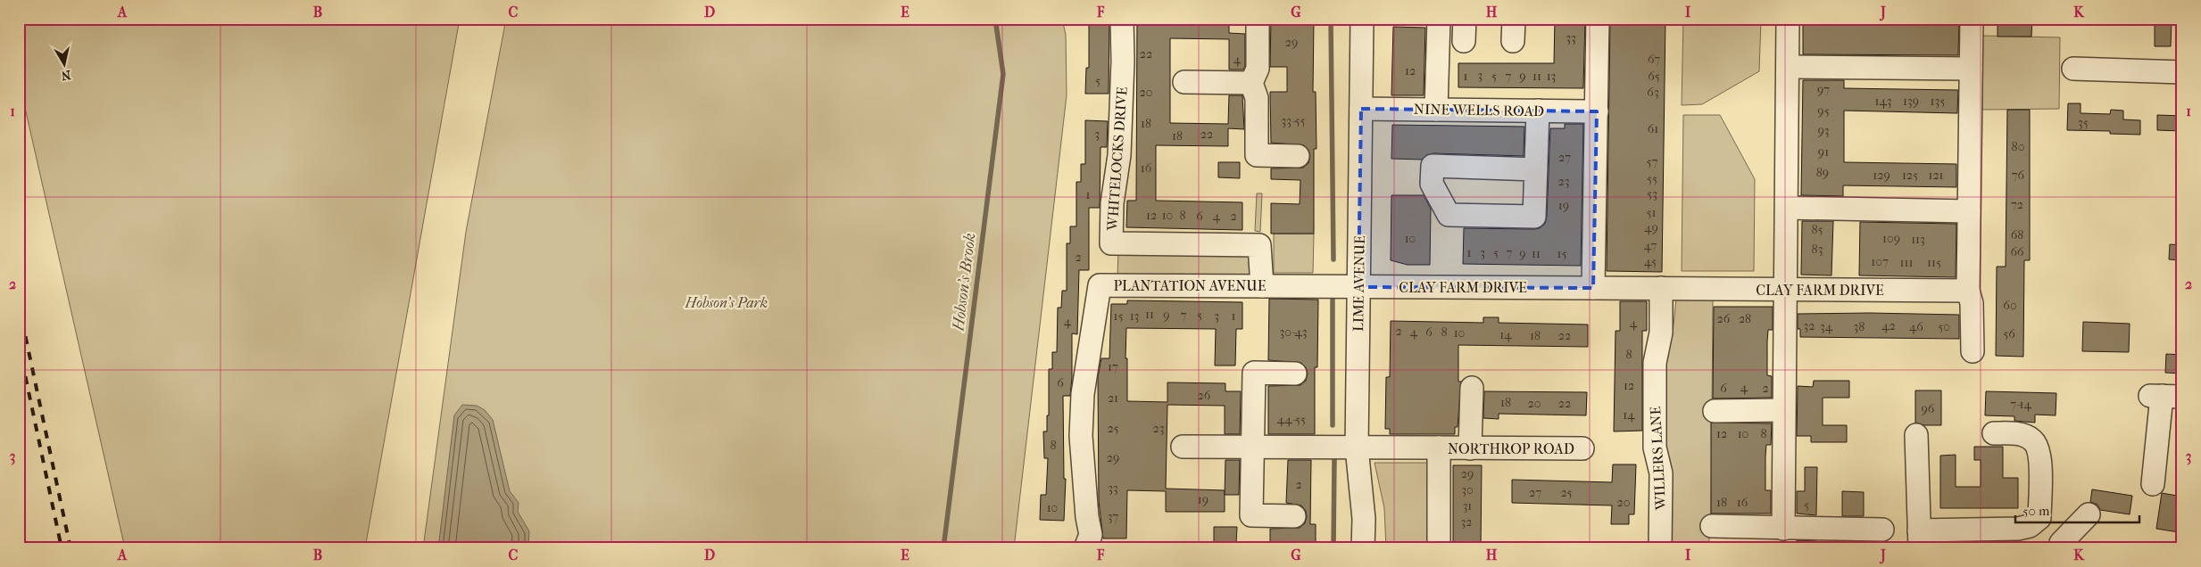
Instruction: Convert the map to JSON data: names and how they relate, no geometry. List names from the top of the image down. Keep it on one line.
{"streets":{"street":["NINE WELLS ROAD","WHITELOCKS DRIVE","LIME AVENUE","PLANTATION AVENUE","CLAY FARM DRIVE","NORTHROP ROAD","WILLERS LANE"]},"crossings":[["NINE WELLS ROAD","LIME AVENUE"],["WHITELOCKS DRIVE","PLANTATION AVENUE"],["LIME AVENUE","PLANTATION AVENUE"],["LIME AVENUE","CLAY FARM DRIVE"],["LIME AVENUE","NORTHROP ROAD"],["PLANTATION AVENUE","CLAY FARM DRIVE"],["CLAY FARM DRIVE","WILLERS LANE"]],"water":["Hobson's Brook"],"parks":["Hobson's Park"],"house_numbers":["33","29","22","4","67","12","3","1","5","7","9","11","13","65","5","97","20","63","143","139","135","95","33-55","35","18","61","93","3","22","18","80","91","27","57","16","89","129","125","121","76","55","23","53","1","72","19","51","12","10","8","6","4","2","49","85","68","10","109","113","47","83","66","1","3","5","7","9","11","15","2","45","107","111","115","60","11","9","7","5","15","13","3","1","26","28","4","4","32","42","34","38","46","50","2","30-43","4","6","8","10","56","14","18","22","8","17","6","12","4","6","2","26","21","18","20","22","7-14","96","14","44-55","25","23","12","10","8","8","29","29","2","33","30","27","25","19","20","18","16","5","31","10","37","32"],"scale_bar":"50 m","north":"bottom","grid":{"columns":["A","B","C","D","E","F","G","H","I","J","K"],"rows":["1","2","3"]}}
